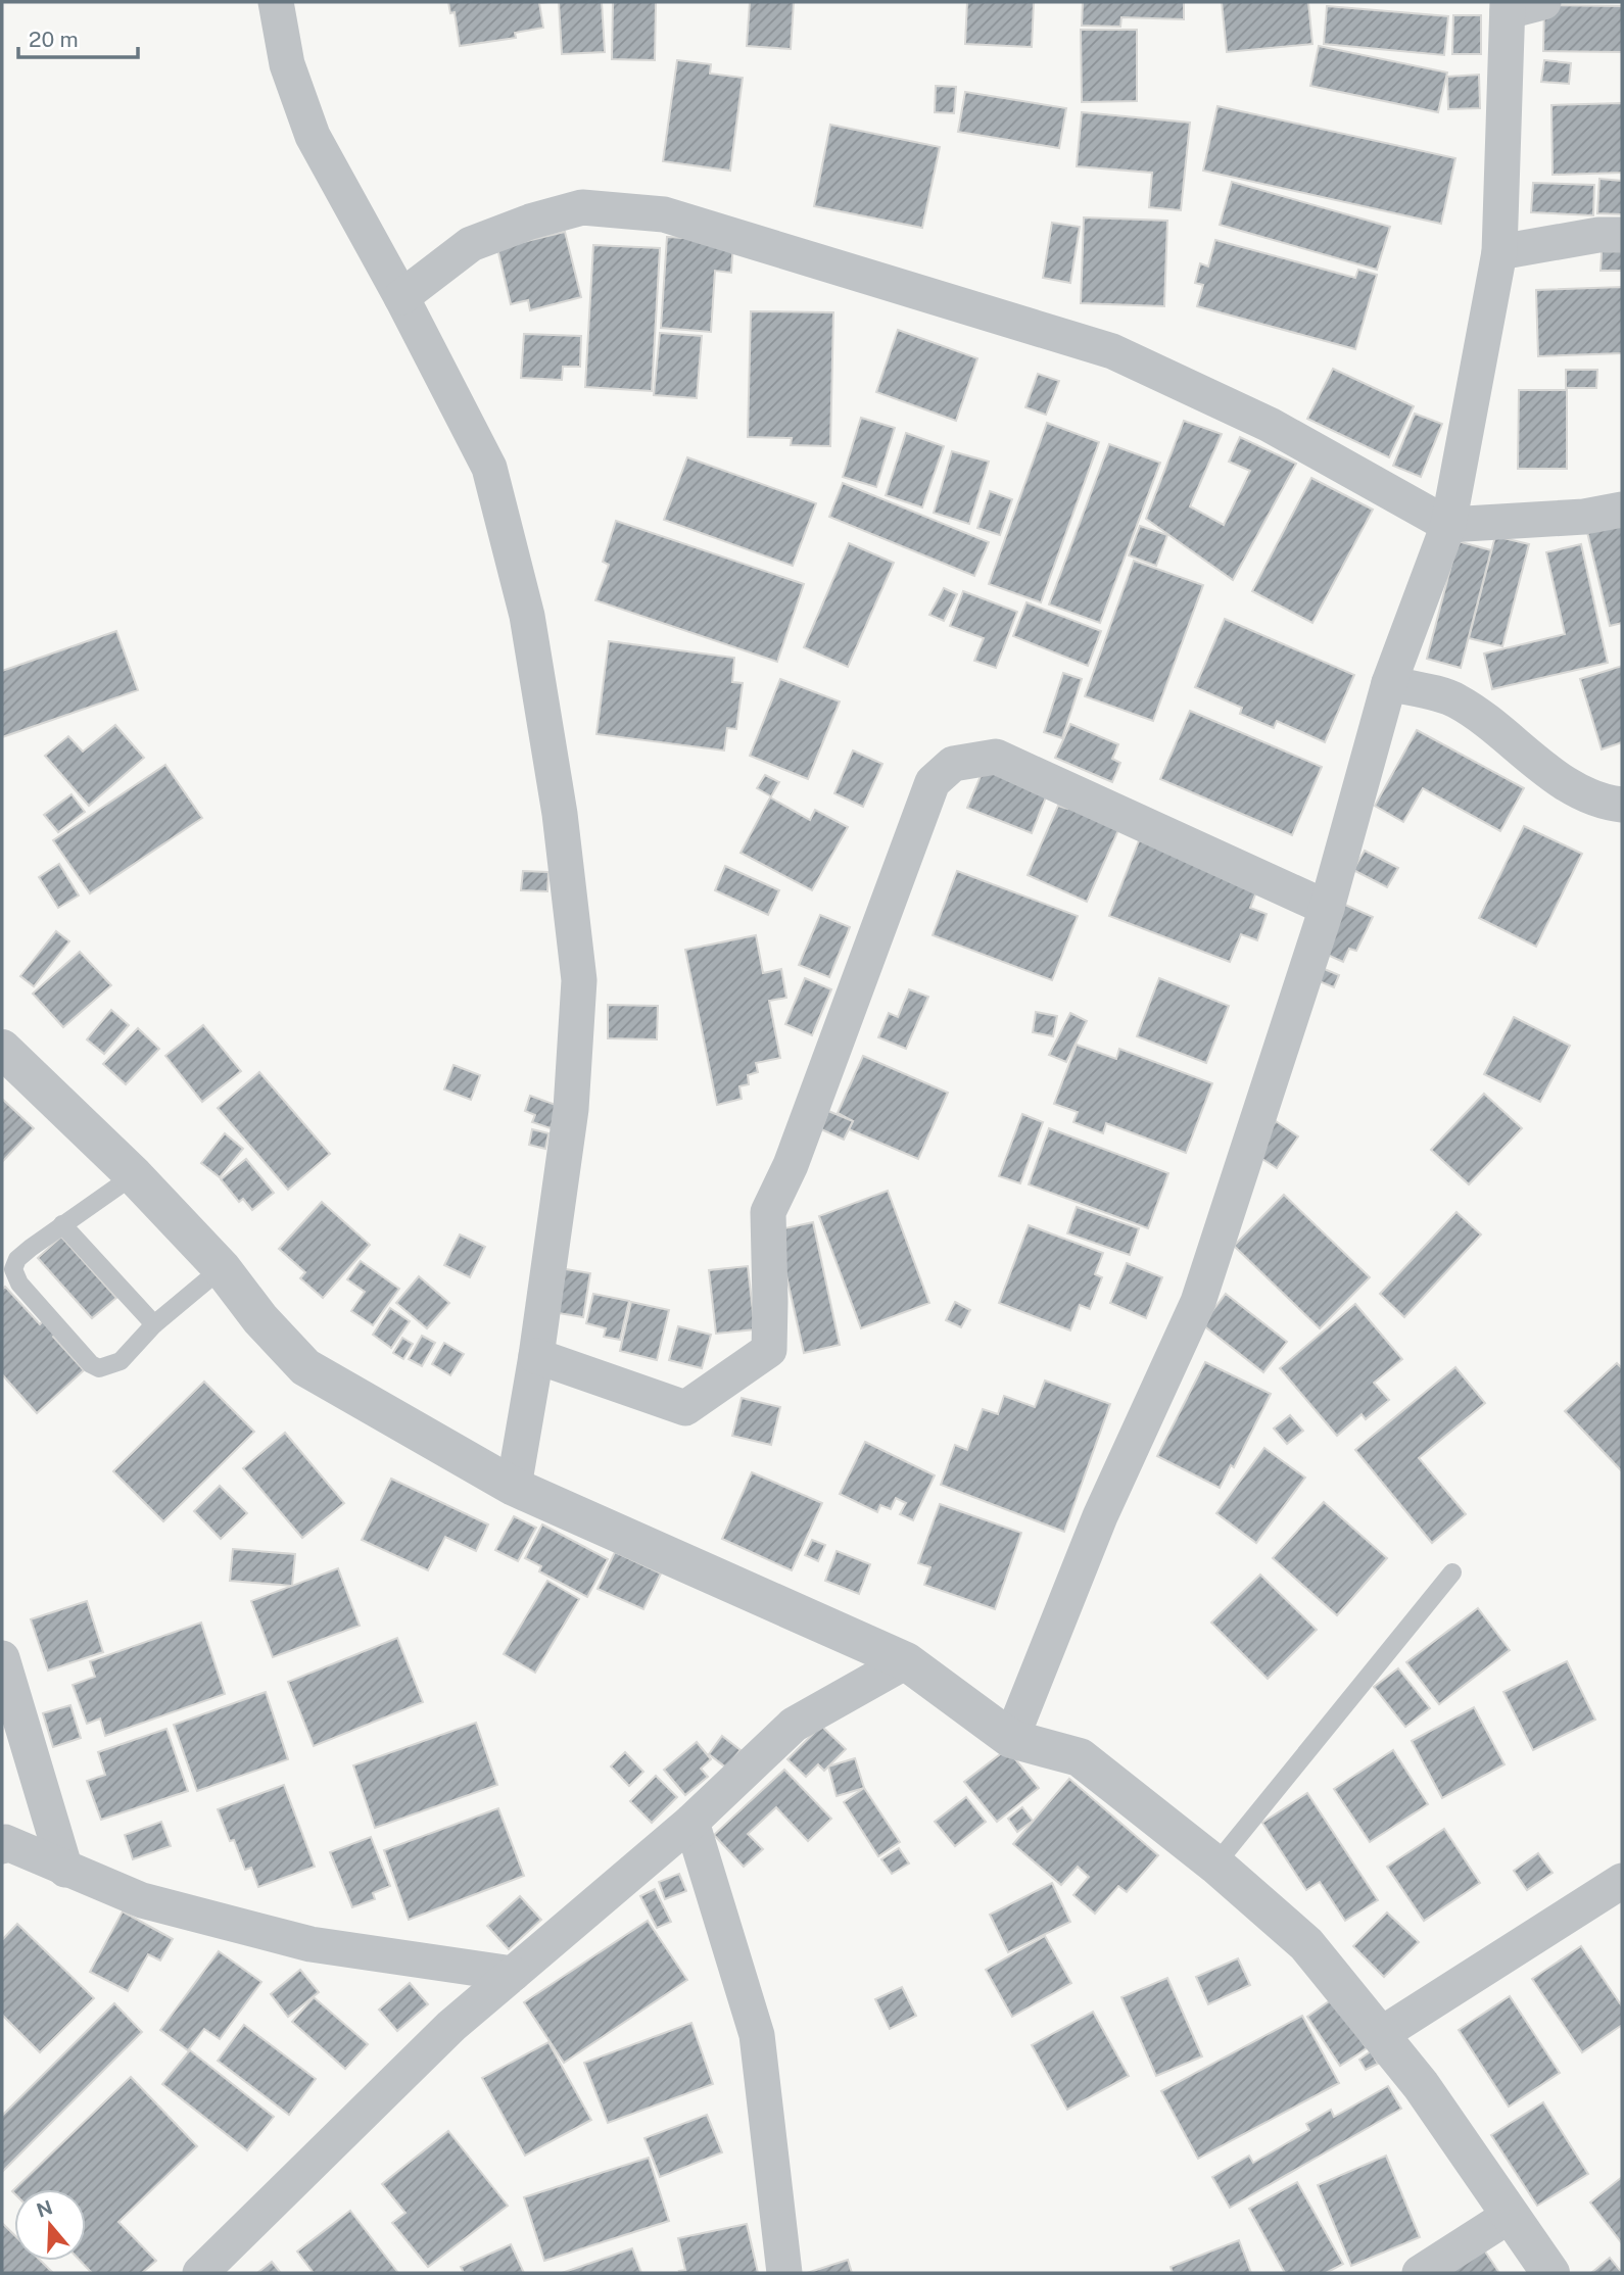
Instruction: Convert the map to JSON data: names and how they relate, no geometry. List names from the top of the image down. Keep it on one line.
{"scale_bar":"20 m","north":"top"}
